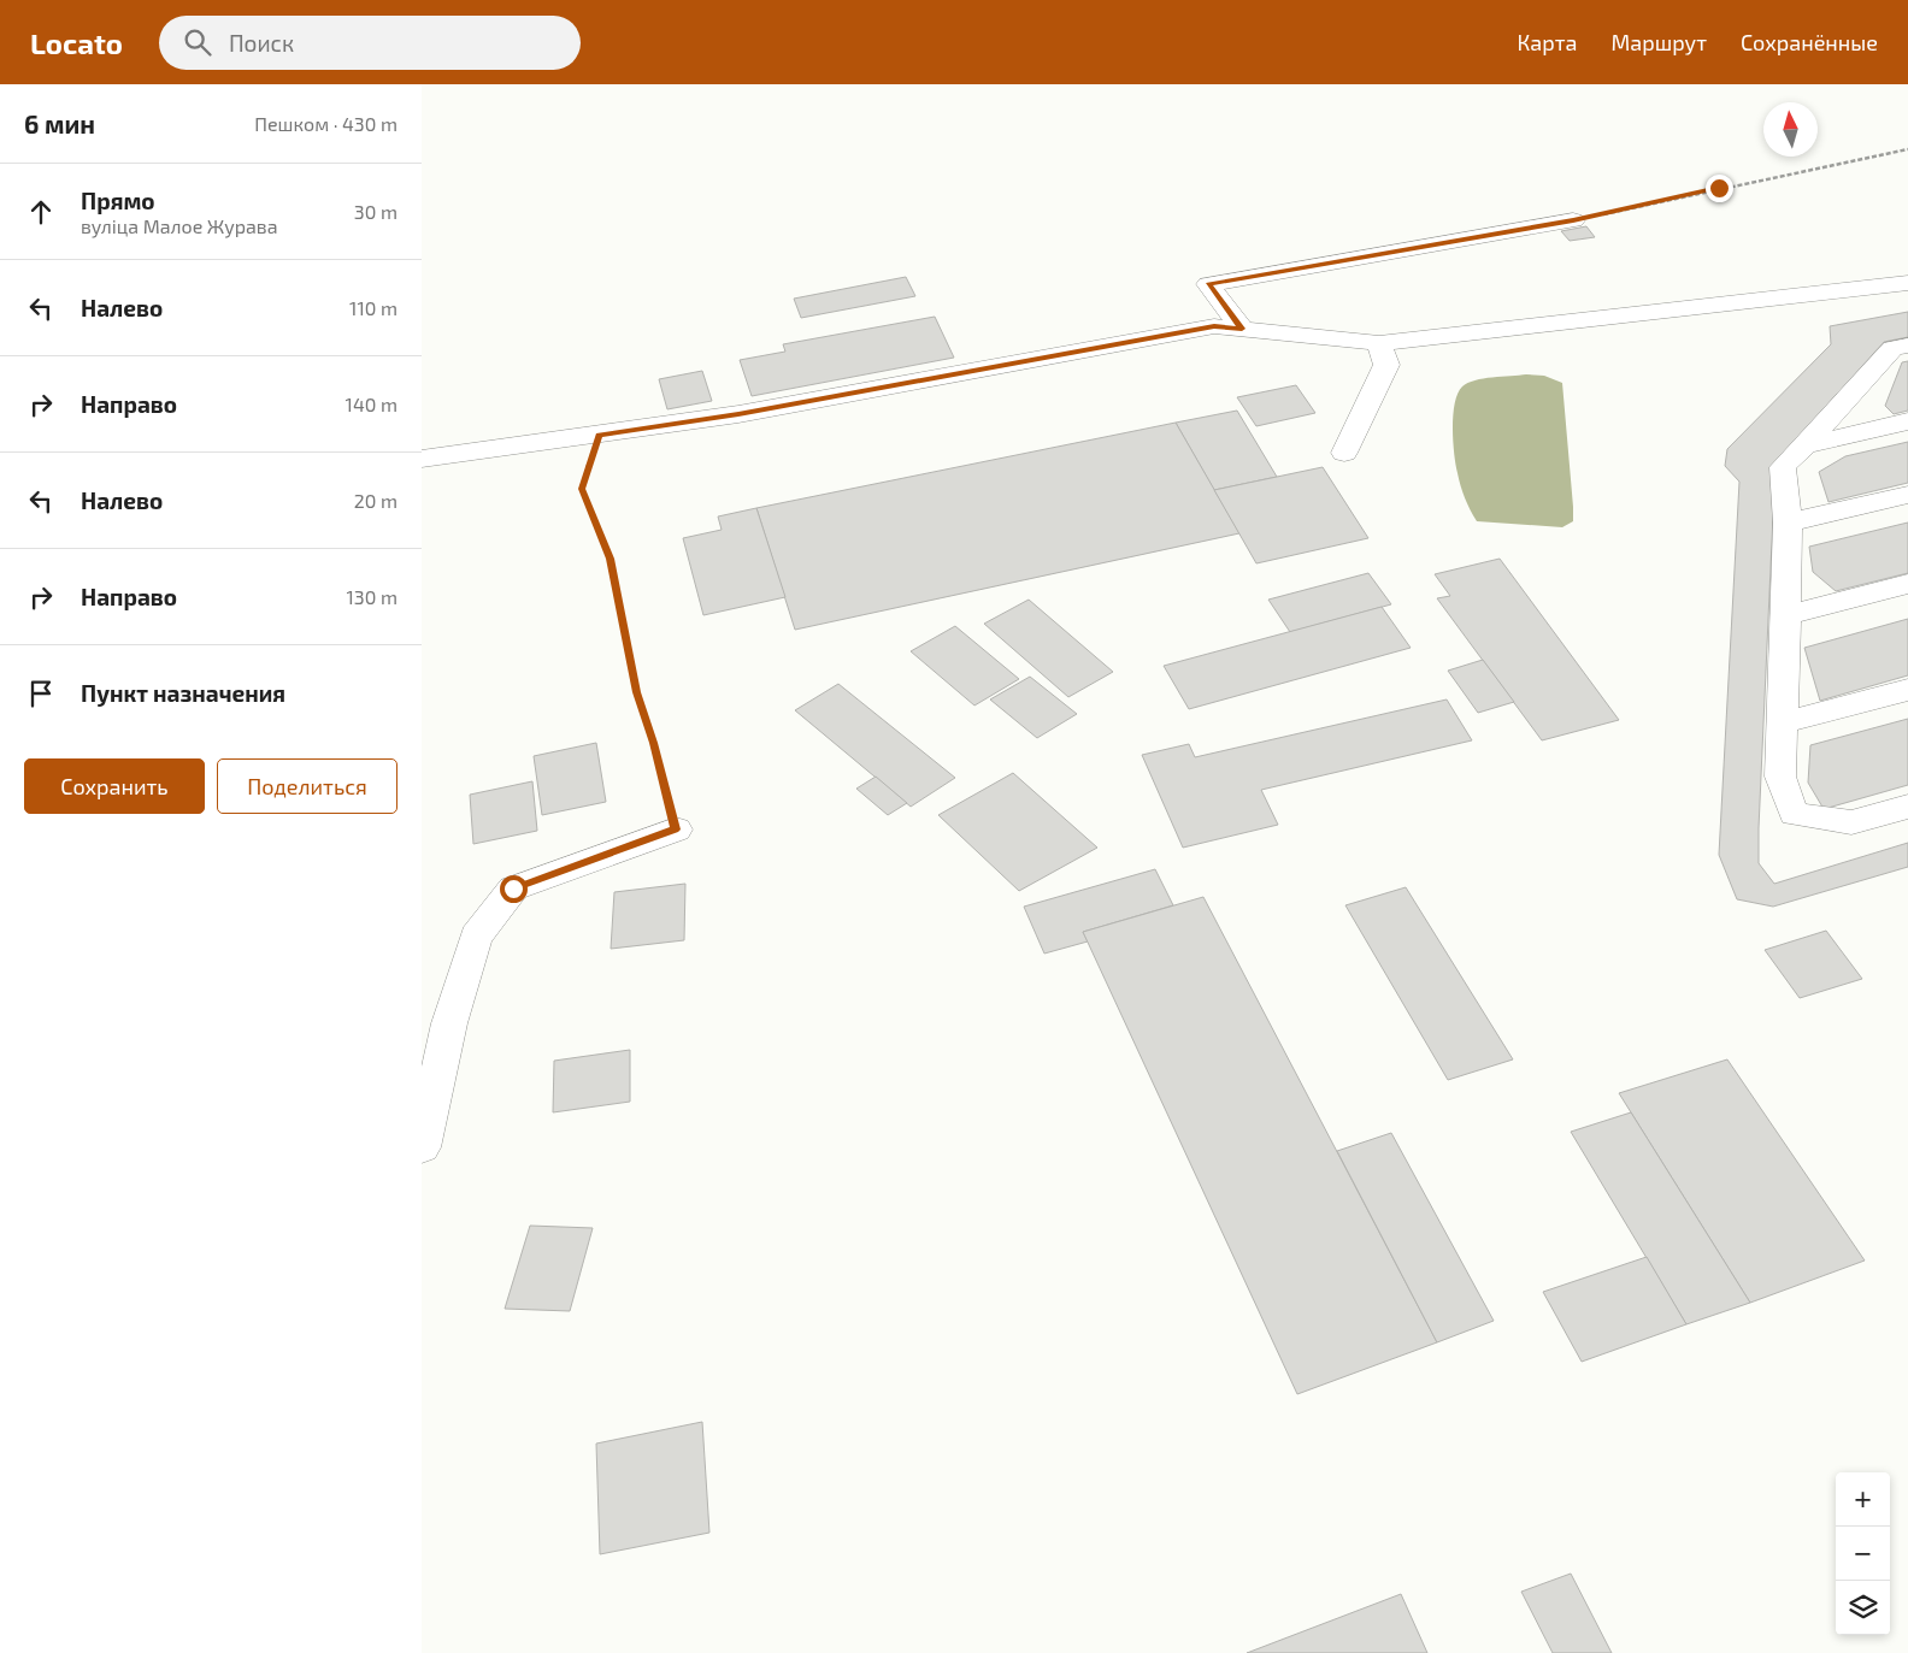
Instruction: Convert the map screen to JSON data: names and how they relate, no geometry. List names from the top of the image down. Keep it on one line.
{"north":"top","page":{"header":"Locato","search":"Поиск","nav":["Карта","Маршрут","Сохранённые"],"heading":["6 мин","Пешком · 430 m"],"list":[["Прямо","вуліца Малое Журава","30 m"],["Налево","110 m"],["Направо","140 m"],["Налево","20 m"],["Направо","130 m"],"Пункт назначения"],"buttons":["Сохранить","Поделиться"],"map_buttons":["+","−"]}}
